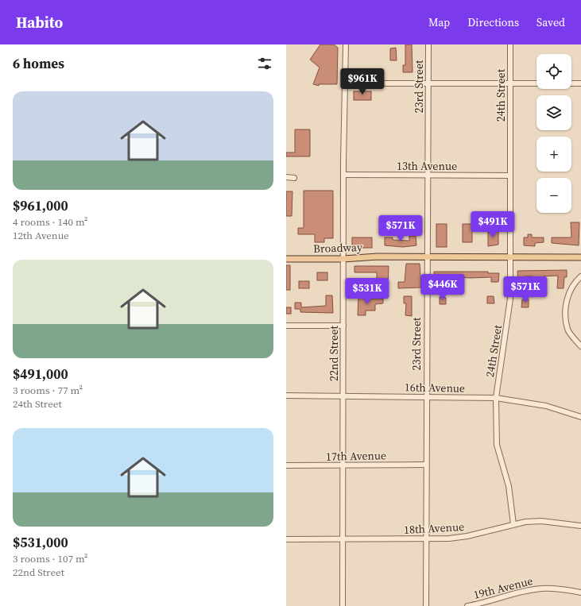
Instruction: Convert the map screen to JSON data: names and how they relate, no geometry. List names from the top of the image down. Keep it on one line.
{"streets":{"main road":["Broadway"],"street":["23rd Street","24th Street","13th Avenue","22nd Street","16th Avenue","17th Avenue","18th Avenue","19th Avenue"]},"crossings":[["23rd Street","13th Avenue"],["23rd Street","Broadway"],["23rd Street","16th Avenue"],["23rd Street","17th Avenue"],["23rd Street","18th Avenue"],["24th Street","13th Avenue"],["24th Street","Broadway"],["24th Street","16th Avenue"],["24th Street","18th Avenue"],["13th Avenue","22nd Street"],["Broadway","22nd Street"],["22nd Street","16th Avenue"],["22nd Street","17th Avenue"],["22nd Street","18th Avenue"]],"page":{"header":"Habito","nav":["Map","Directions","Saved"],"heading":"6 homes","map_buttons":["+","−"],"price":["$961K","$491K","$571K","$446K","$571K","$531K"],"list":[{"name":"$961,000","note":"4 rooms · 140 m² · 12th Avenue"},{"name":"$491,000","note":"3 rooms · 77 m² · 24th Street"},{"name":"$531,000","note":"3 rooms · 107 m² · 22nd Street"}]}}
